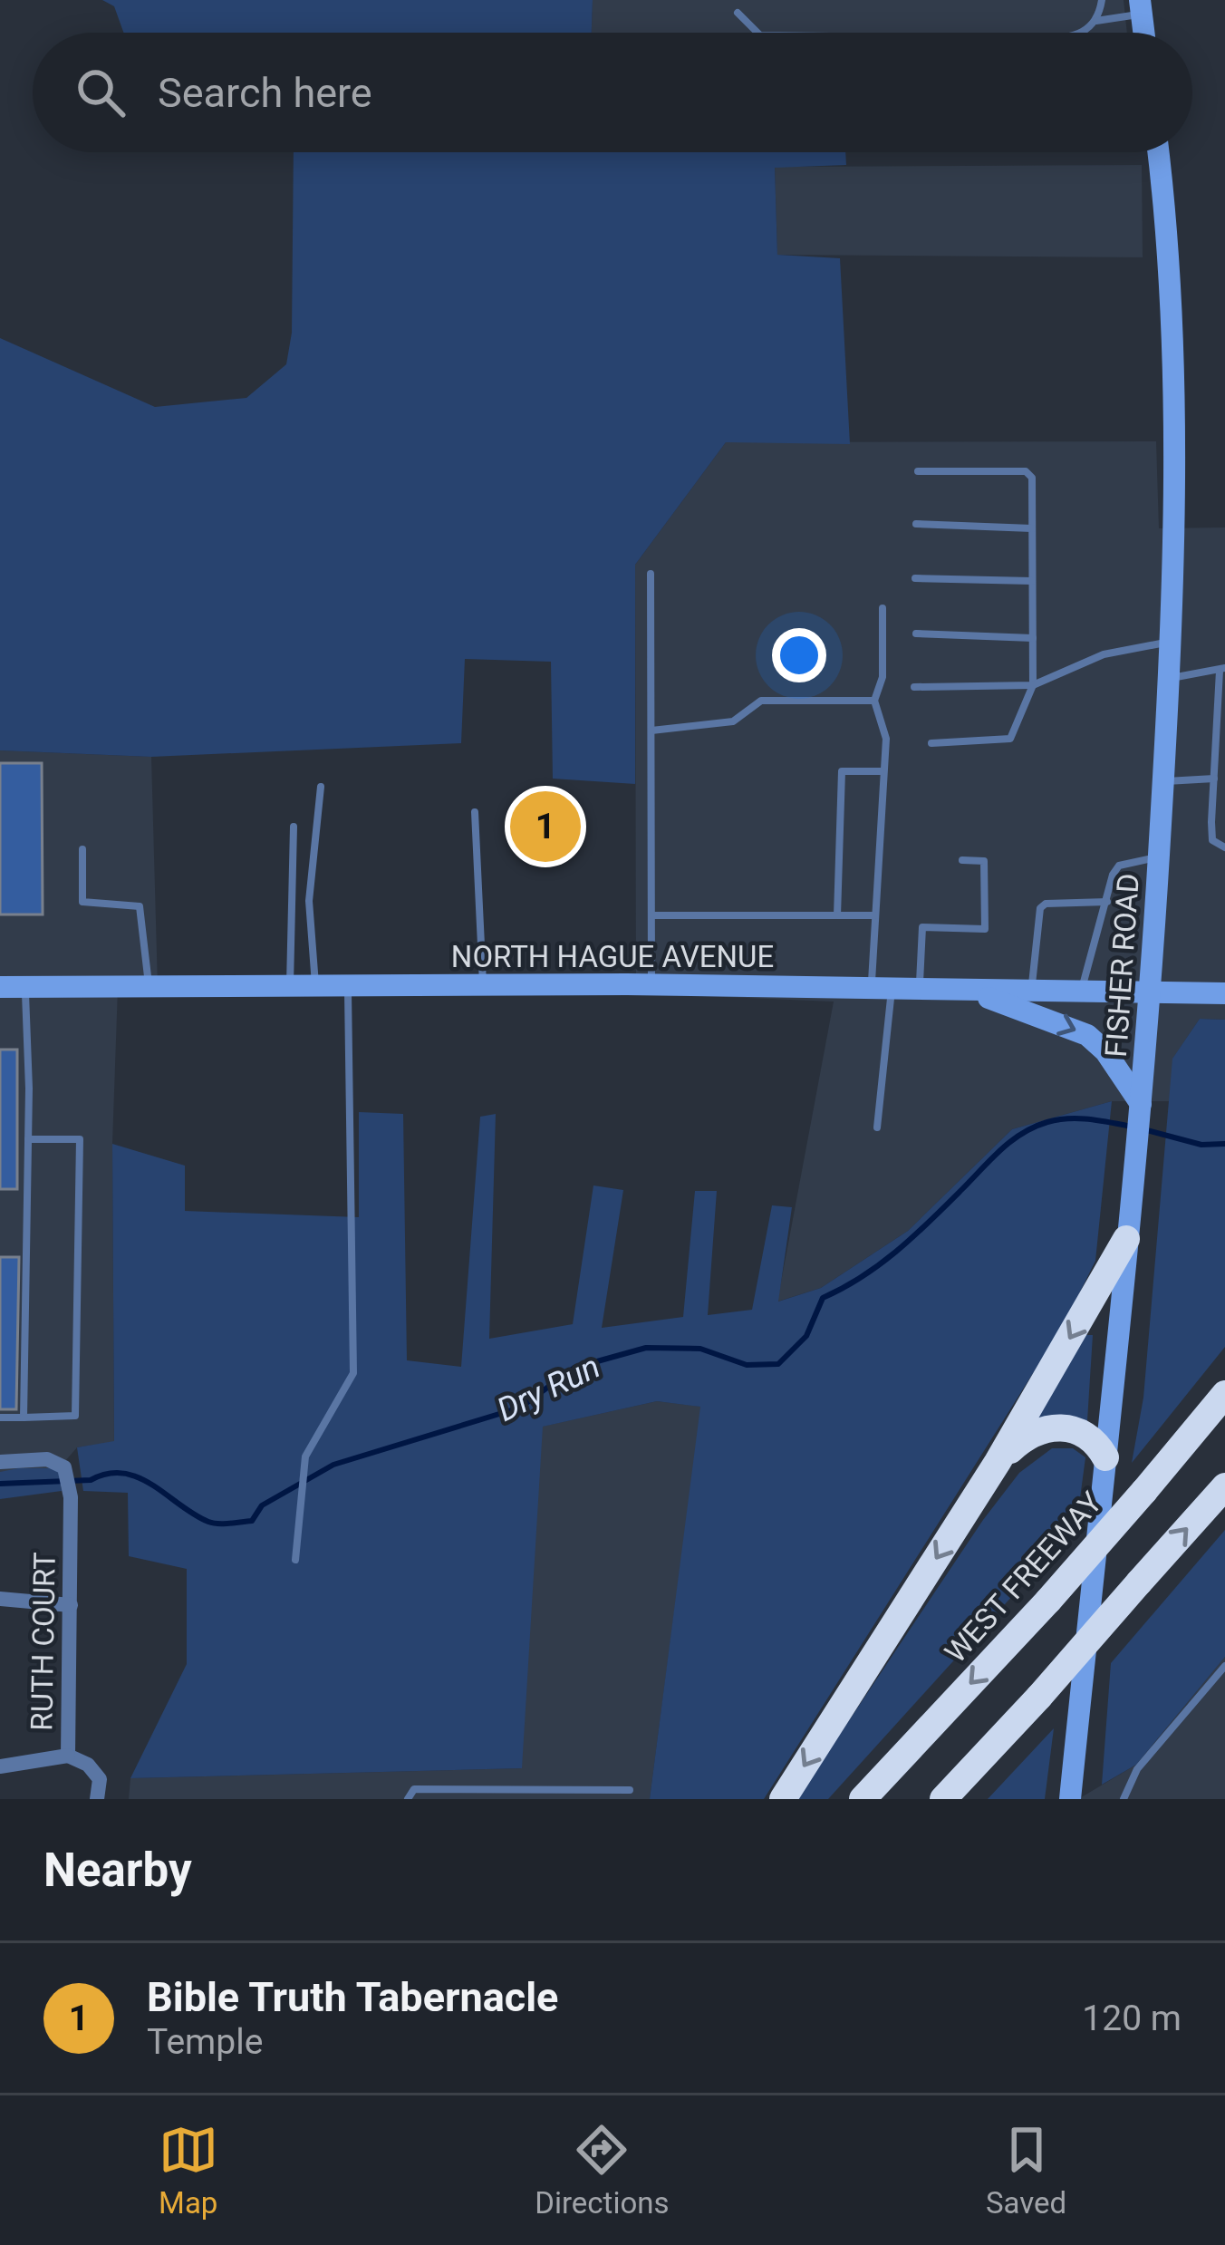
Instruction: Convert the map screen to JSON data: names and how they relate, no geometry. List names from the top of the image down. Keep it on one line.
{"streets":{"highway":["WEST FREEWAY"],"main road":["NORTH HAGUE AVENUE","FISHER ROAD"],"street":["RUTH COURT"]},"crossings":[["NORTH HAGUE AVENUE","FISHER ROAD"]],"water":["Dry Run"],"page":{"search":"Search here","pins":"1","heading":"Nearby","list":[{"mark":"1","name":"Bible Truth Tabernacle","note":"Temple","value":"120 m"}],"nav":["Map","Directions","Saved"]}}
